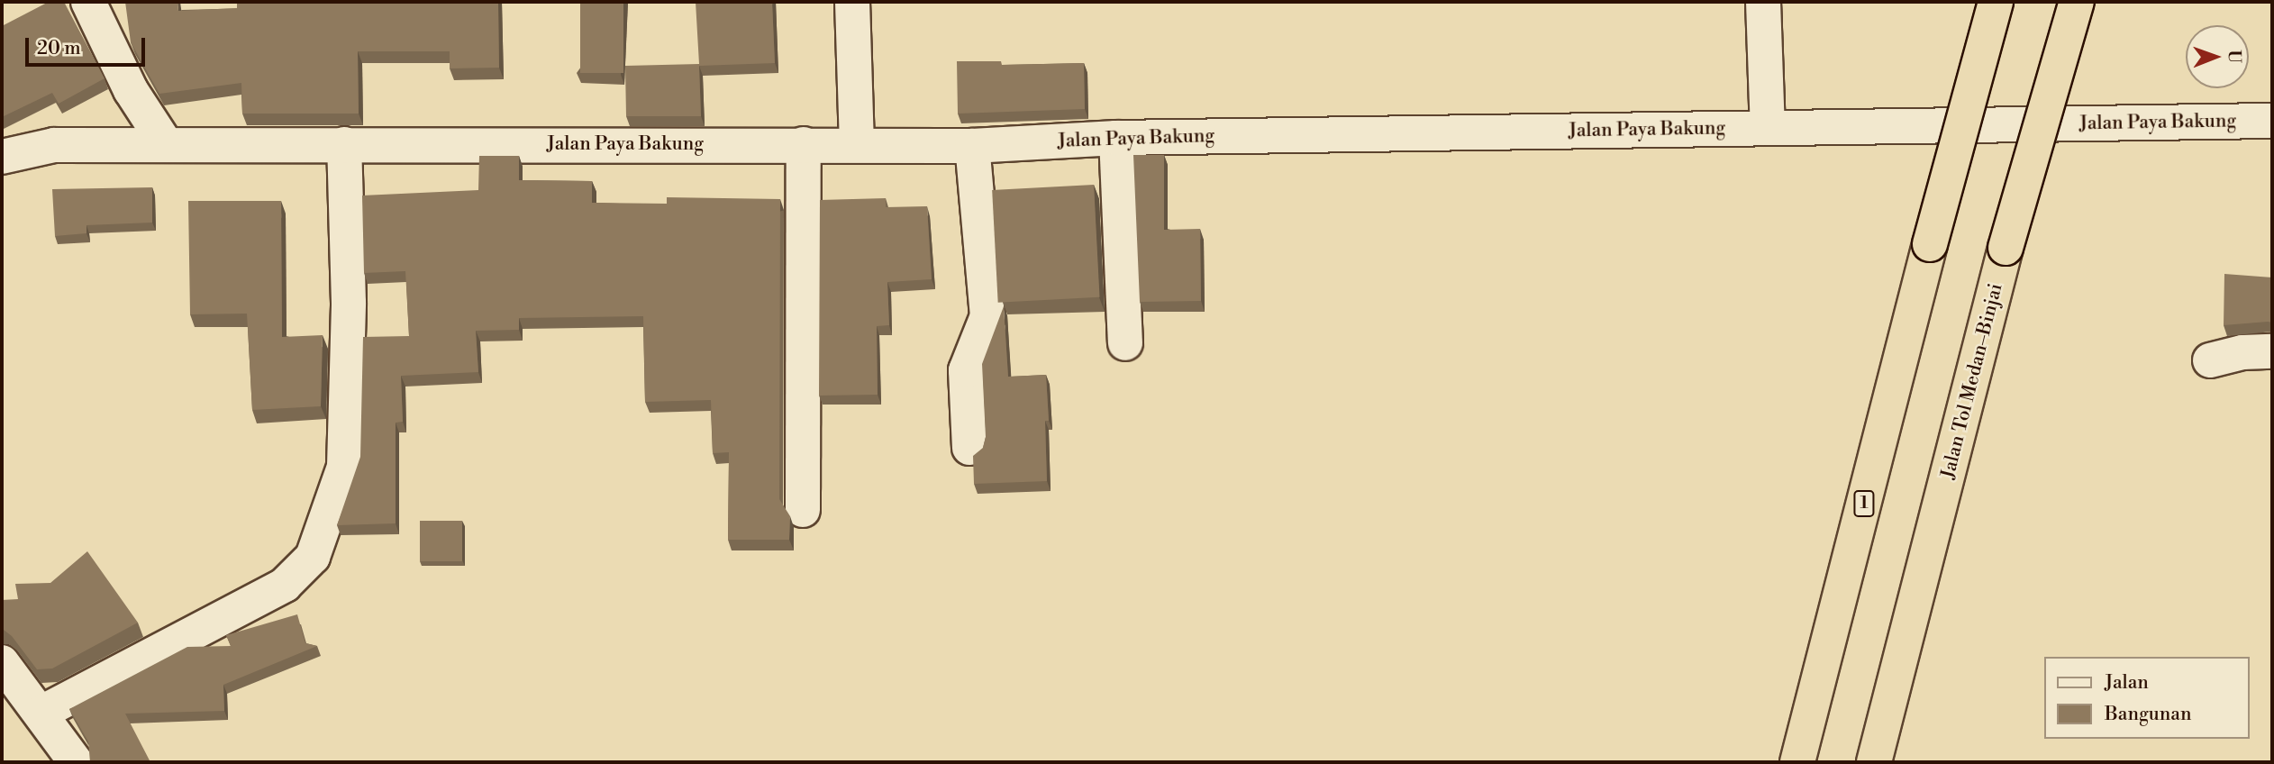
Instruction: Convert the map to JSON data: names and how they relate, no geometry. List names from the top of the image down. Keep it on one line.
{"streets":{"highway":["Jalan Tol Medan–Binjai","1"],"main road":["Jalan Paya Bakung"]},"legend":["Jalan","Bangunan"],"scale_bar":"20 m","north":"right"}
